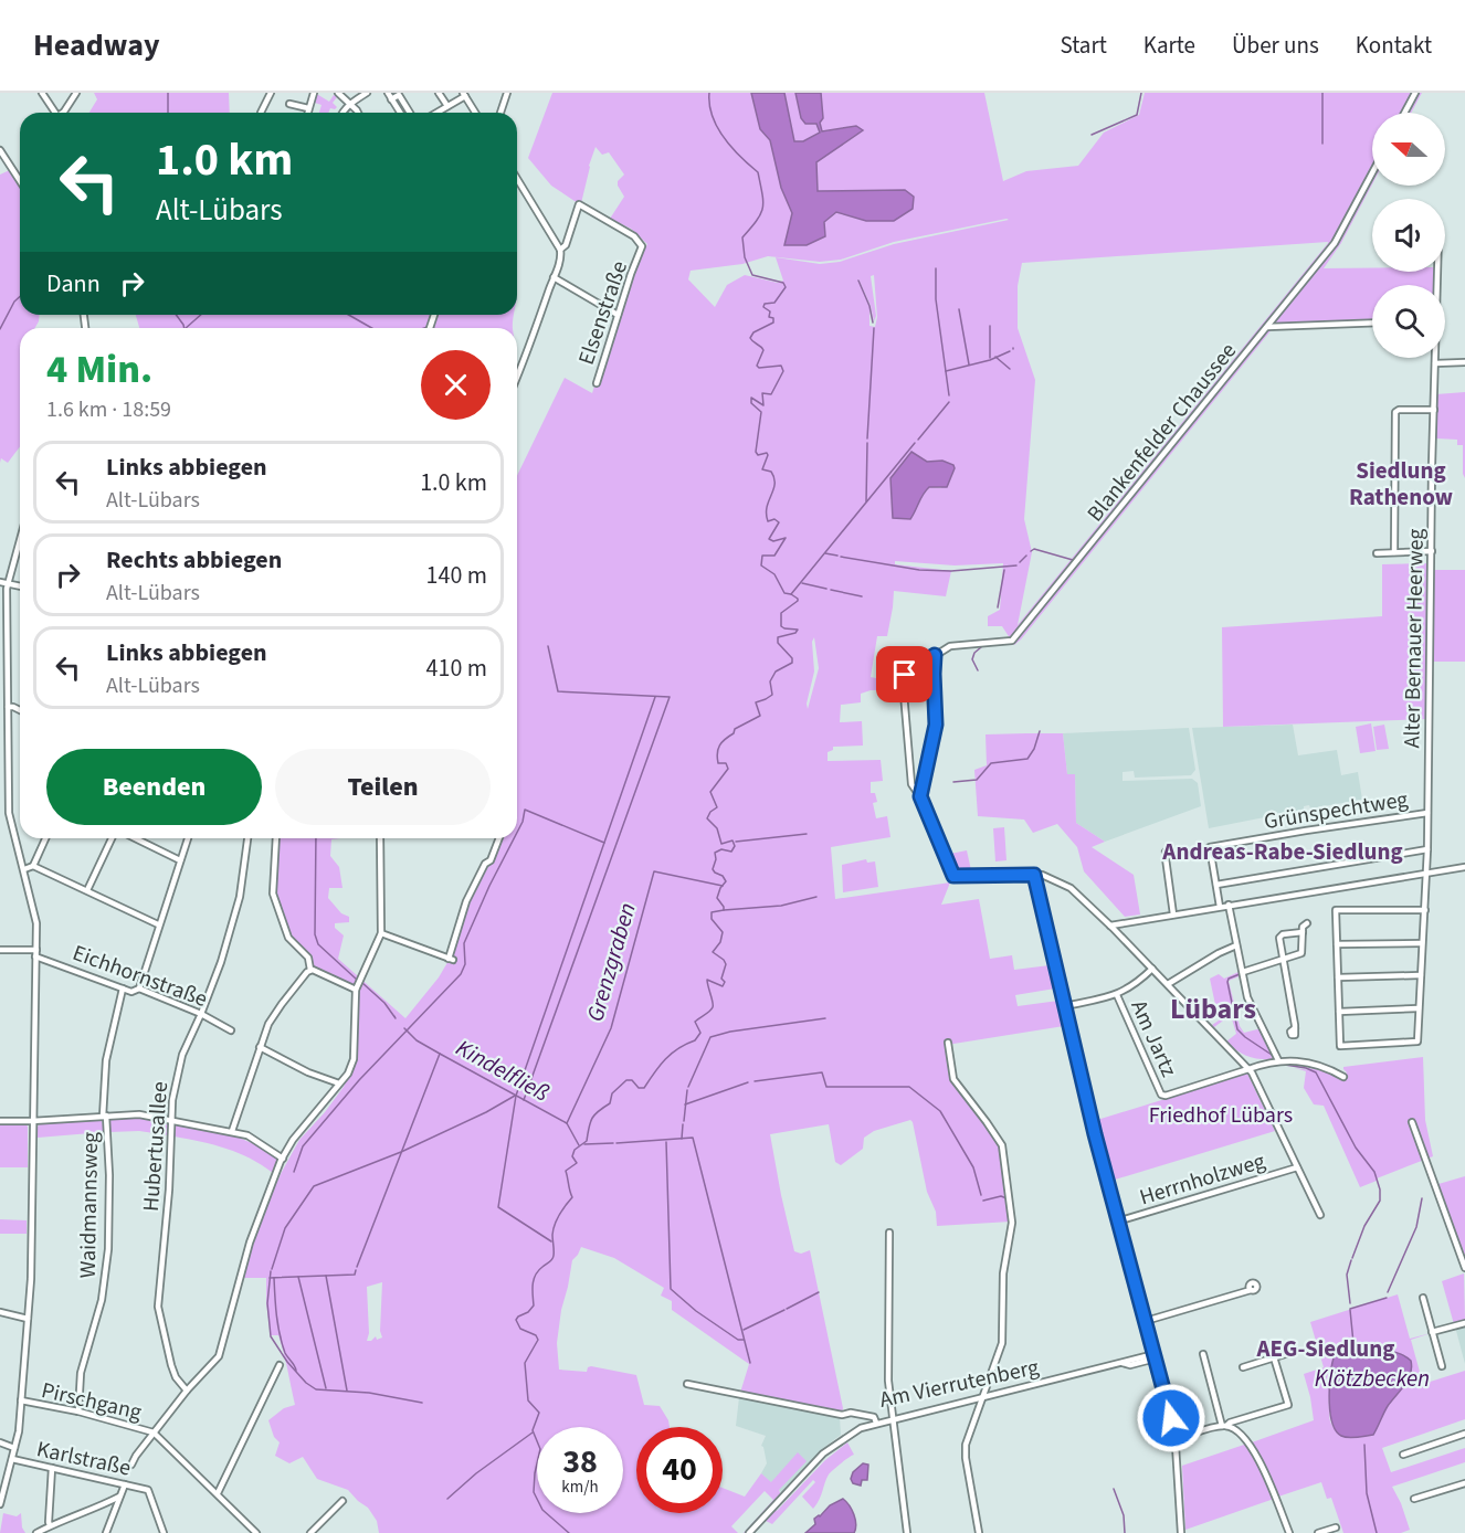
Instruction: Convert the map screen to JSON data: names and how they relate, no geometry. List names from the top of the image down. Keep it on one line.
{"streets":{"street":["Elsenstraße","Blankenfelder Chaussee","Alter Bernauer Heerweg","Grünspechtweg","Eichhornstraße","Am Jartz","Hubertusallee","Herrnholzweg","Waidmannsweg","Am Vierrutenberg","Pirschgang","Karlstraße"]},"crossings":[["Alter Bernauer Heerweg","Grünspechtweg"],["Eichhornstraße","Hubertusallee"],["Eichhornstraße","Waidmannsweg"],["Waidmannsweg","Pirschgang"]],"districts":["Siedlung Rathenow","Andreas-Rabe-Siedlung","Lübars","AEG-Siedlung"],"water":["Grenzgraben","Kindelfließ","Klötzbecken"],"parks":["Friedhof Lübars"],"north":"left","page":{"header":"Headway","nav":["Start","Karte","Über uns","Kontakt"],"turn":["1.0 km","Alt-Lübars"],"then":"Dann","heading":["4 Min.","1.6 km · 18:59"],"list":[{"name":"Links abbiegen","note":"Alt-Lübars","value":"1.0 km"},{"name":"Rechts abbiegen","note":"Alt-Lübars","value":"140 m"},{"name":"Links abbiegen","note":"Alt-Lübars","value":"410 m"}],"buttons":["Beenden","Teilen"],"speed":"38 km/h","limit":"40"}}
